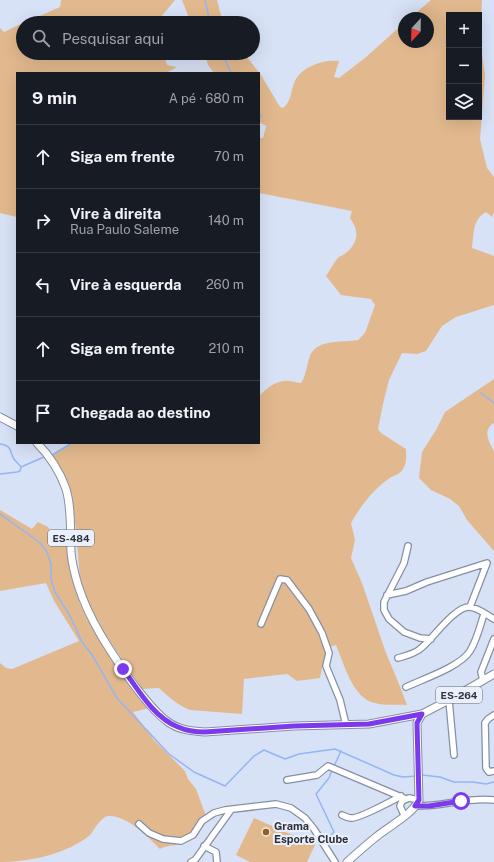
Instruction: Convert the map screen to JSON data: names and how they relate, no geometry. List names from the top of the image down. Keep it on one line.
{"streets":{"main road":["ES-484","ES-264"]},"crossings":[["ES-484","ES-264"]],"places":["Grama Esporte Clube"],"north":"bottom","page":{"map_buttons":["+","−"],"search":"Pesquisar aqui","heading":["9 min","A pé · 680 m"],"list":[["Siga em frente","70 m"],["Vire à direita","Rua Paulo Saleme","140 m"],["Vire à esquerda","260 m"],["Siga em frente","210 m"],"Chegada ao destino"]}}
